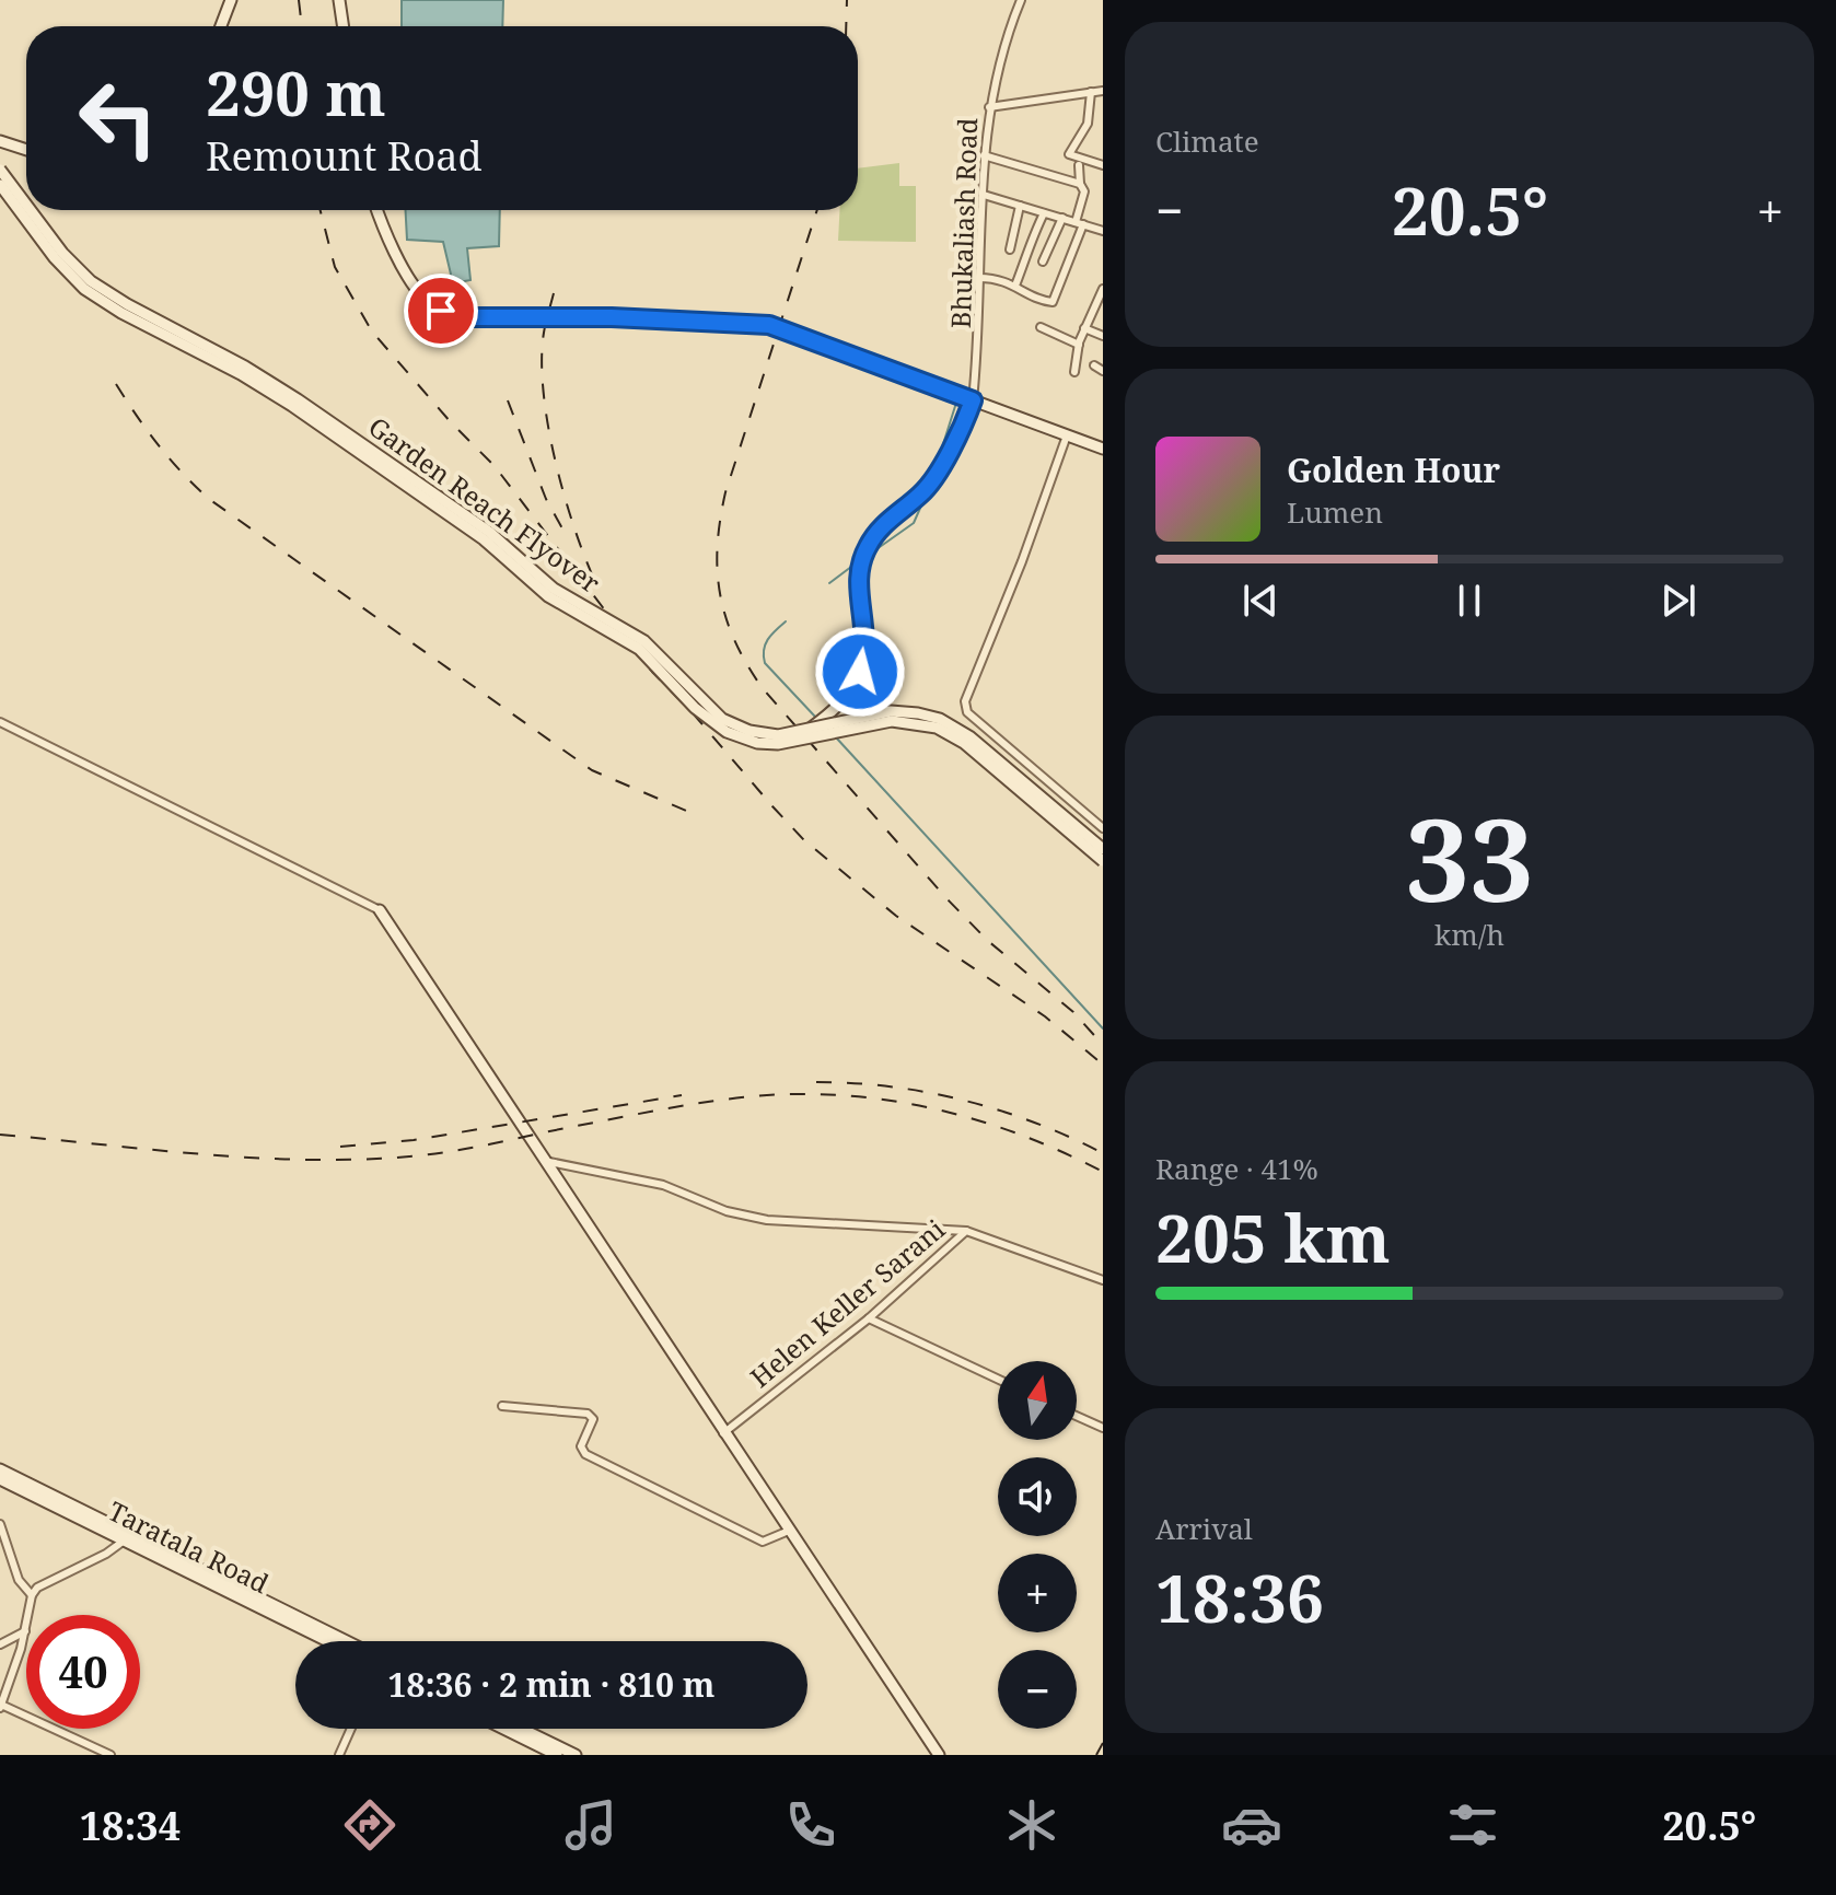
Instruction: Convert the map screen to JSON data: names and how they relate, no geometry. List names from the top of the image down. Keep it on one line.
{"streets":{"main road":["Garden Reach Flyover","Taratala Road"],"street":["Bhukaliash Road","Helen Keller Sarani"]},"north":"top","page":{"tile":["Climate",["33","km/h"],["Range · 41%","205 km"],["Arrival","18:36"]],"turn":["290 m","Remount Road"],"heat":["−","20.5°","+"],"song":["Golden Hour","Lumen"],"map_buttons":["+","−"],"limit":"40","trip":"18:36 · 2 min · 810 m","tabs":["18:34","20.5°"]}}
